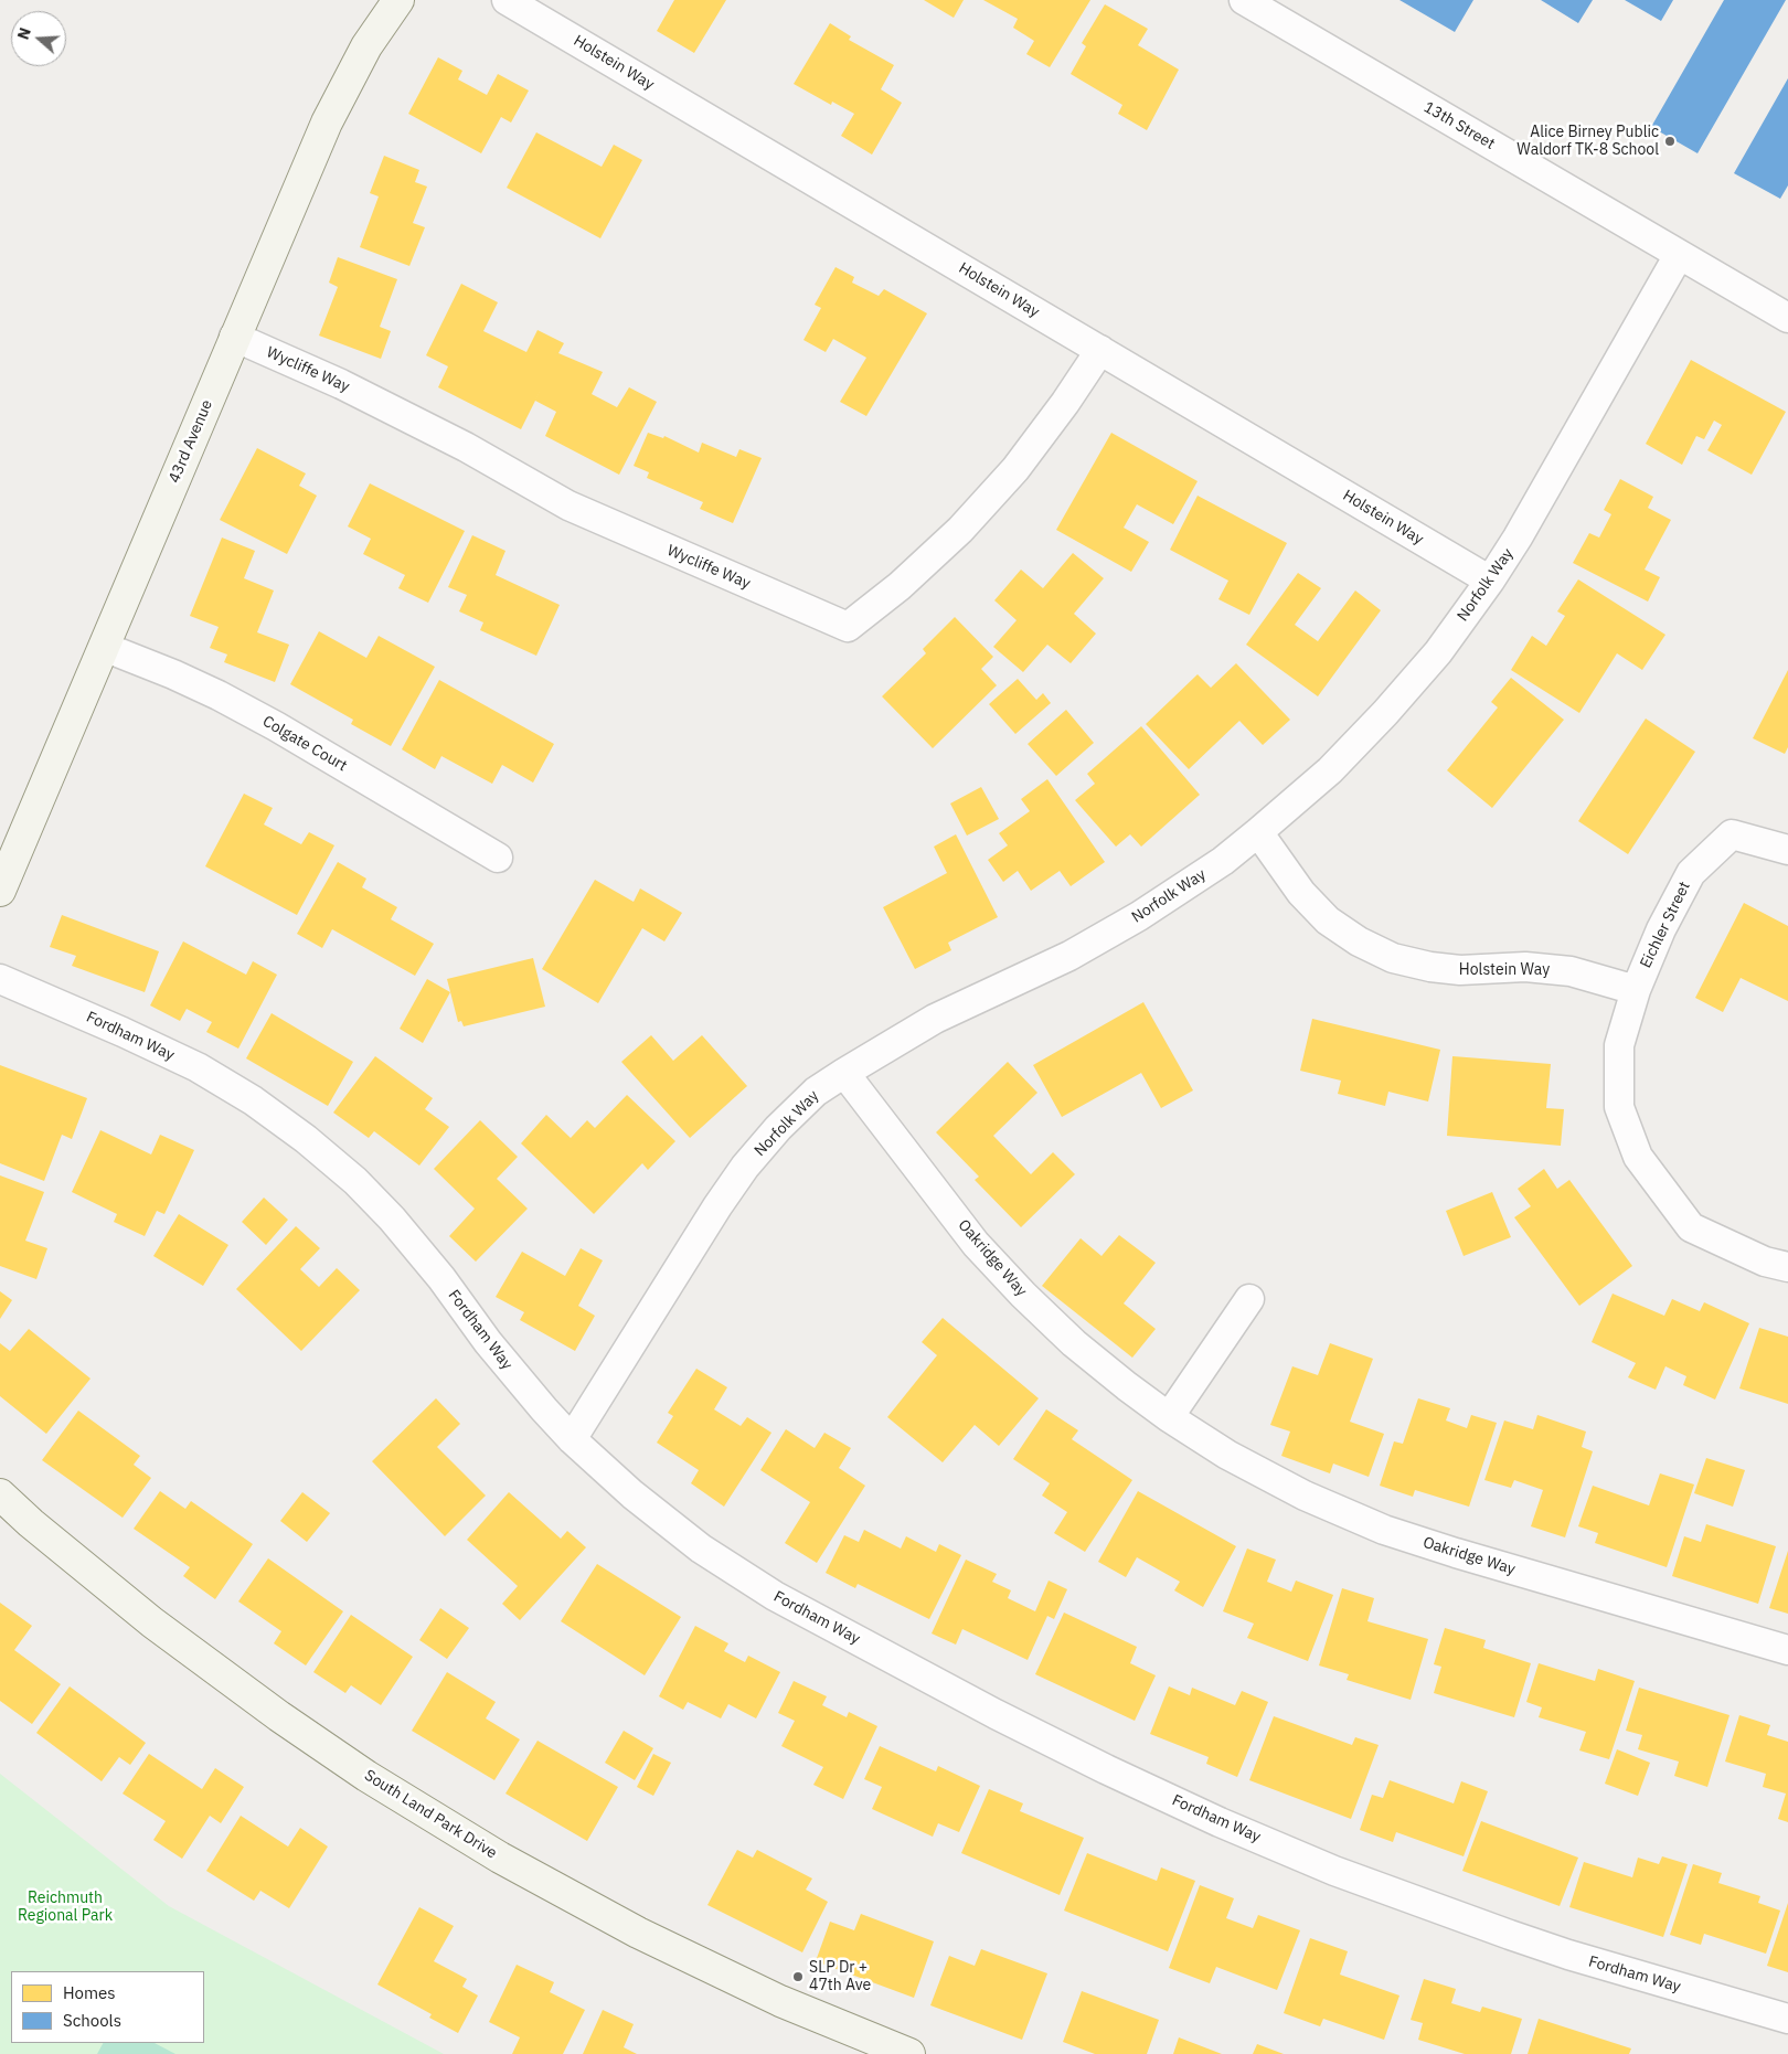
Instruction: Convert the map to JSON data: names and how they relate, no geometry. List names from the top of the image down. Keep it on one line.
{"streets":{"street":["Holstein Way","13th Street","Wycliffe Way","43rd Avenue","Norfolk Way","Colgate Court","Eichler Street","Fordham Way","Oakridge Way","South Land Park Drive"]},"crossings":[["Holstein Way","Wycliffe Way"],["Holstein Way","Norfolk Way"],["Holstein Way","Eichler Street"],["13th Street","Norfolk Way"],["Wycliffe Way","43rd Avenue"],["43rd Avenue","Colgate Court"],["Norfolk Way","Fordham Way"],["Norfolk Way","Oakridge Way"]],"parks":["Reichmuth Regional Park"],"places":["Alice Birney Public Waldorf TK-8 School","SLP Dr + 47th Ave"],"legend":["Homes","Schools"],"north":"left"}
